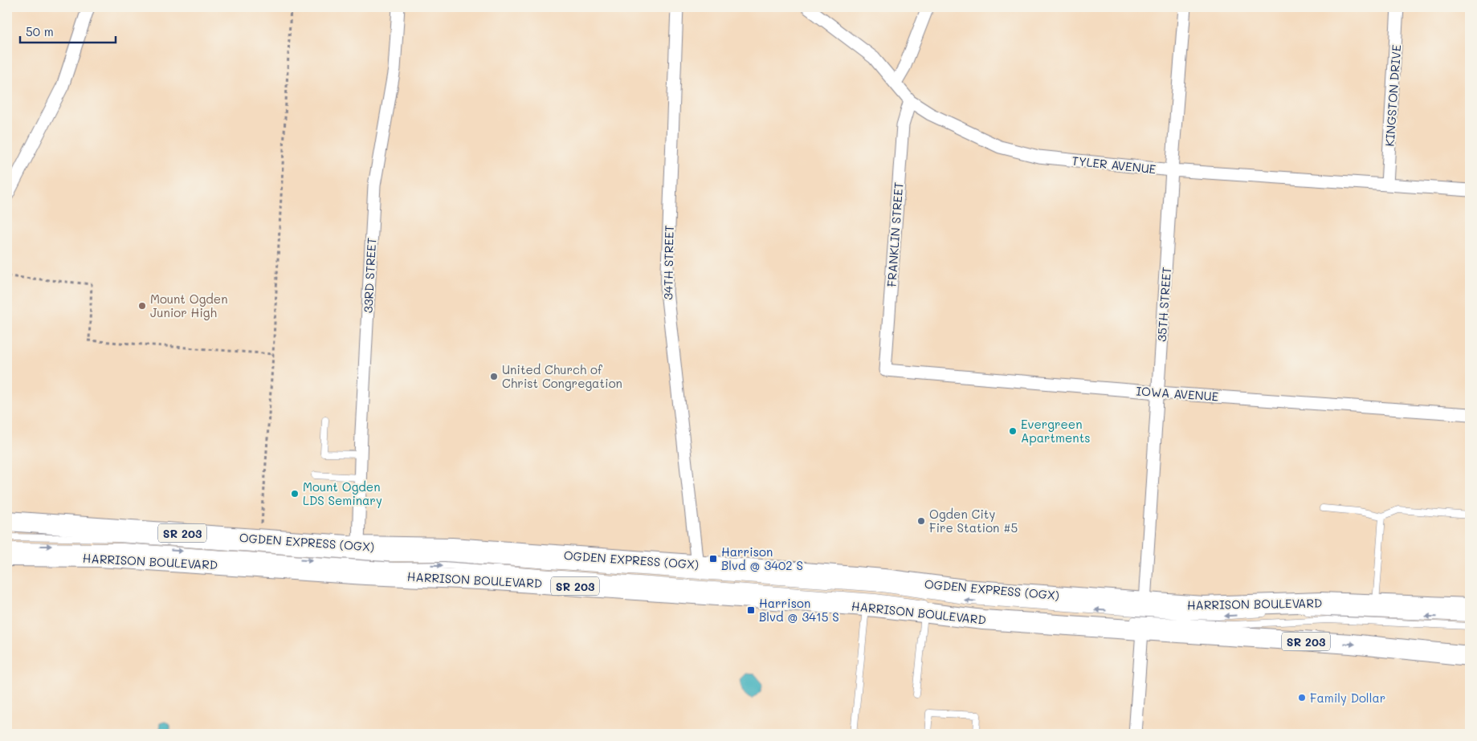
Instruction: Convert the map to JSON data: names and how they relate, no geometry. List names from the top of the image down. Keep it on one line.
{"streets":{"main road":["SR 203","HARRISON BOULEVARD"],"street":["KINGSTON DRIVE","TYLER AVENUE","FRANKLIN STREET","34TH STREET","33RD STREET","35TH STREET","IOWA AVENUE"],"lane":["OGDEN EXPRESS (OGX)"]},"crossings":[["KINGSTON DRIVE","TYLER AVENUE"],["TYLER AVENUE","FRANKLIN STREET"],["TYLER AVENUE","35TH STREET"],["FRANKLIN STREET","IOWA AVENUE"],["34TH STREET","HARRISON BOULEVARD"],["33RD STREET","HARRISON BOULEVARD"],["35TH STREET","IOWA AVENUE"],["35TH STREET","HARRISON BOULEVARD"],["OGDEN EXPRESS (OGX)","HARRISON BOULEVARD"]],"places":{"other":["Mount Ogden Junior High","United Church of Christ Congregation","Evergreen Apartments","Mount Ogden LDS Seminary","Ogden City Fire Station #5","Family Dollar"],"transit":["Harrison Blvd @ 3402 S","Harrison Blvd @ 3415 S"]},"scale_bar":"50 m"}
